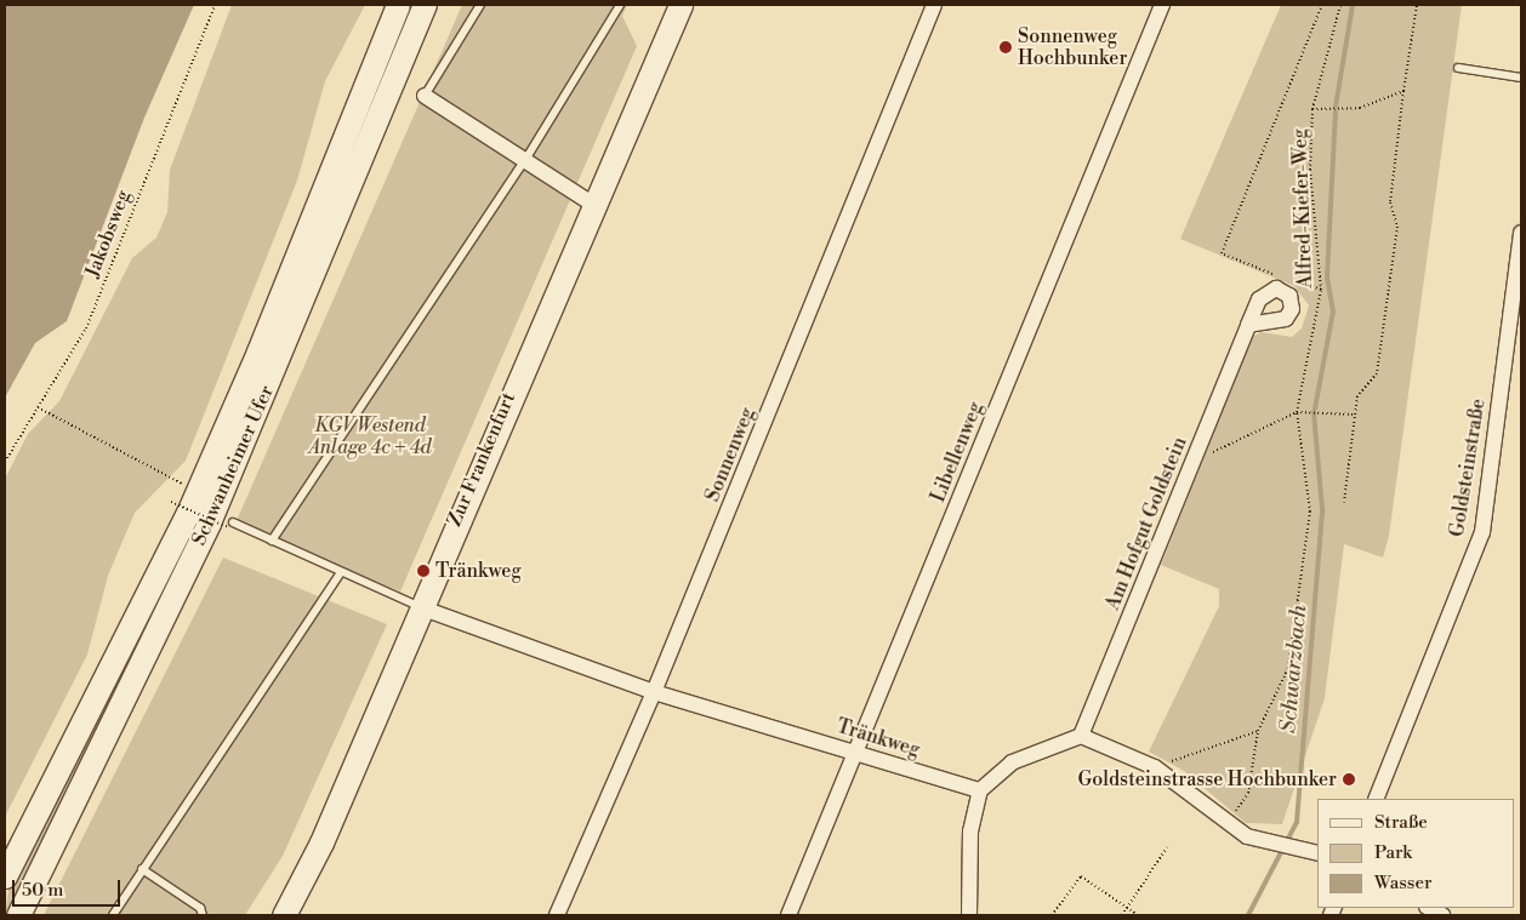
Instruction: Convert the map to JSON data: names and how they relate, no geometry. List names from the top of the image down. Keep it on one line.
{"streets":{"main road":["Zur Frankenfurt","Schwanheimer Ufer"],"street":["Libellenweg","Sonnenweg","Goldsteinstraße","Am Hofgut Goldstein","Tränkweg"],"path":["Alfred-Kiefer-Weg","Jakobsweg"]},"crossings":[["Libellenweg","Tränkweg"],["Sonnenweg","Tränkweg"],["Zur Frankenfurt","Tränkweg"]],"water":["Schwarzbach"],"parks":["KGV Westend Anlage 4c + 4d"],"places":["Sonnenweg Hochbunker","Tränkweg","Goldsteinstrasse Hochbunker"],"legend":["Straße","Park","Wasser"],"scale_bar":"50 m"}
